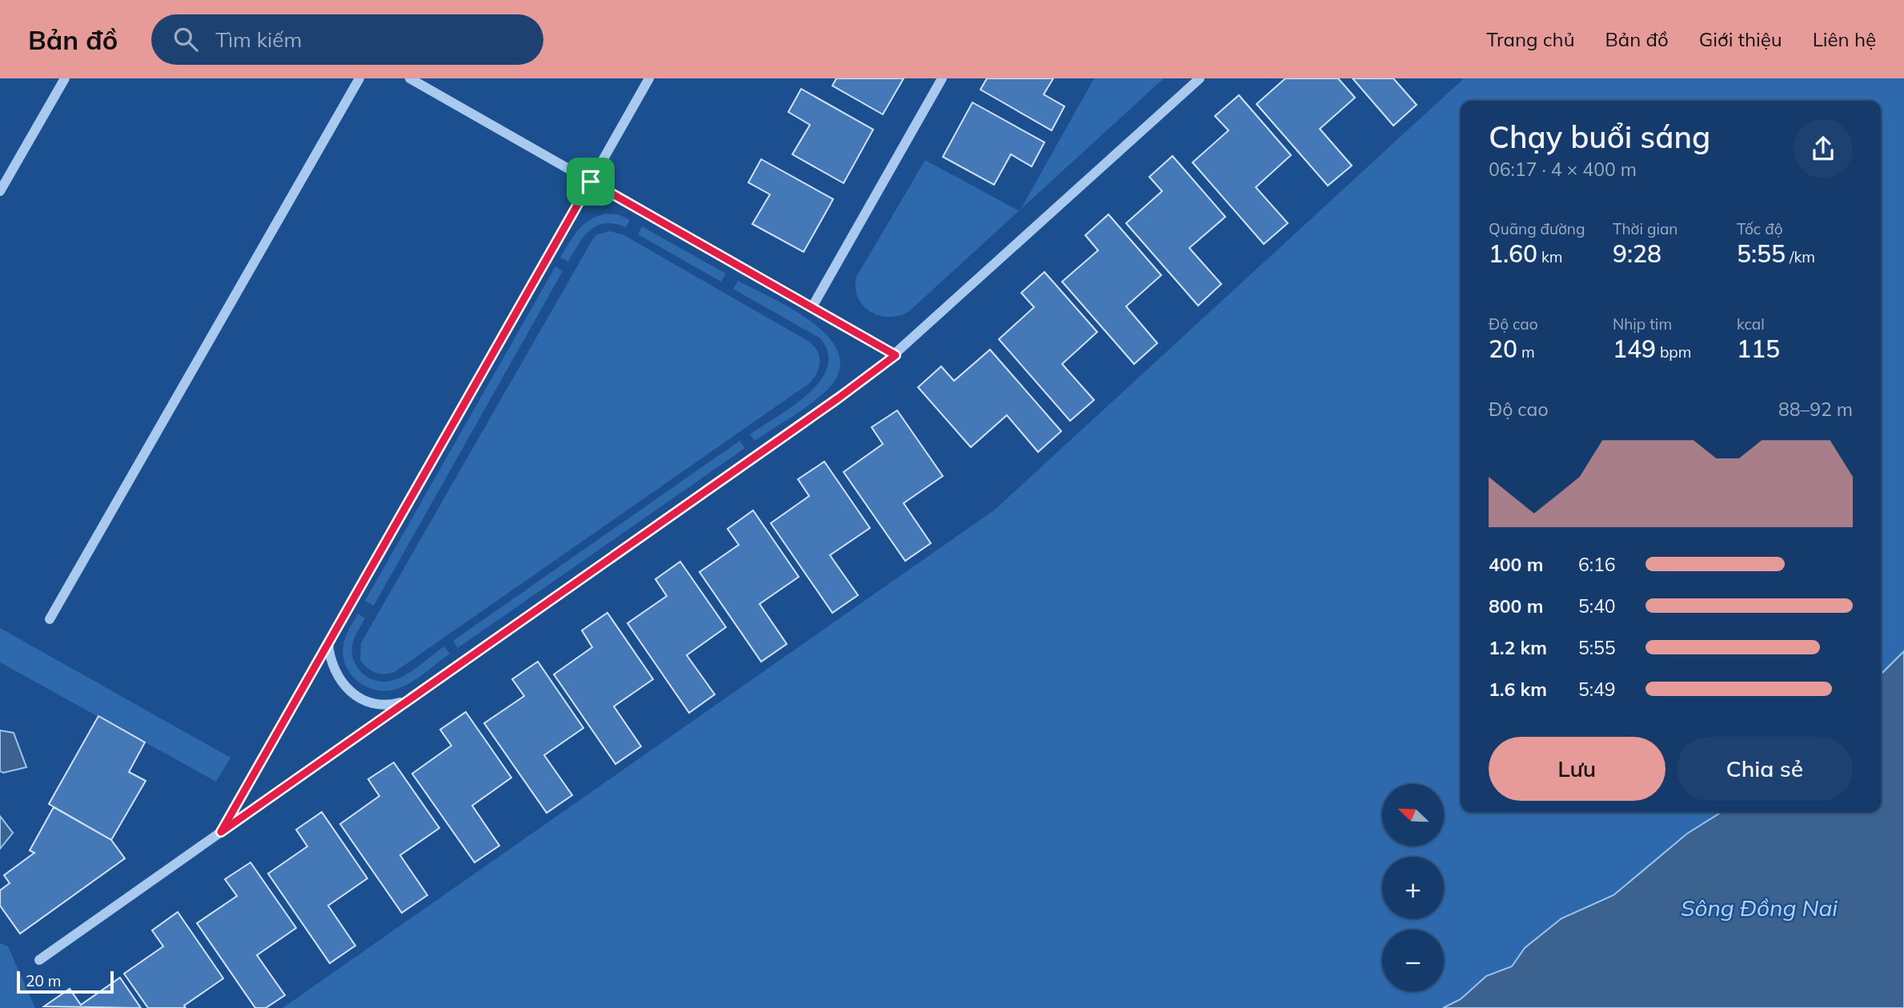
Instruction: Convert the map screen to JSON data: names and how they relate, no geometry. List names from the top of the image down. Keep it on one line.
{"water":["Sông Đồng Nai"],"scale_bar":"20 m","north":"top left","page":{"header":"Bản đồ","search":"Tìm kiếm","nav":["Trang chủ","Bản đồ","Giới thiệu","Liên hệ"],"heading":["Chạy buổi sáng","06:17 · 4 × 400 m"],"stats":[["Quãng đường","1.60 km"],["Thời gian","9:28"],["Tốc độ","5:55 /km"],["Độ cao","20 m"],["Nhịp tim","149 bpm"],["kcal","115"]],"chart":["Độ cao","88–92 m"],"list":[{"name":"400 m","note":"6:16"},{"name":"800 m","note":"5:40"},{"name":"1.2 km","note":"5:55"},{"name":"1.6 km","note":"5:49"}],"buttons":["Lưu","Chia sẻ"],"map_buttons":["+","−"],"scale":"20 m"}}
